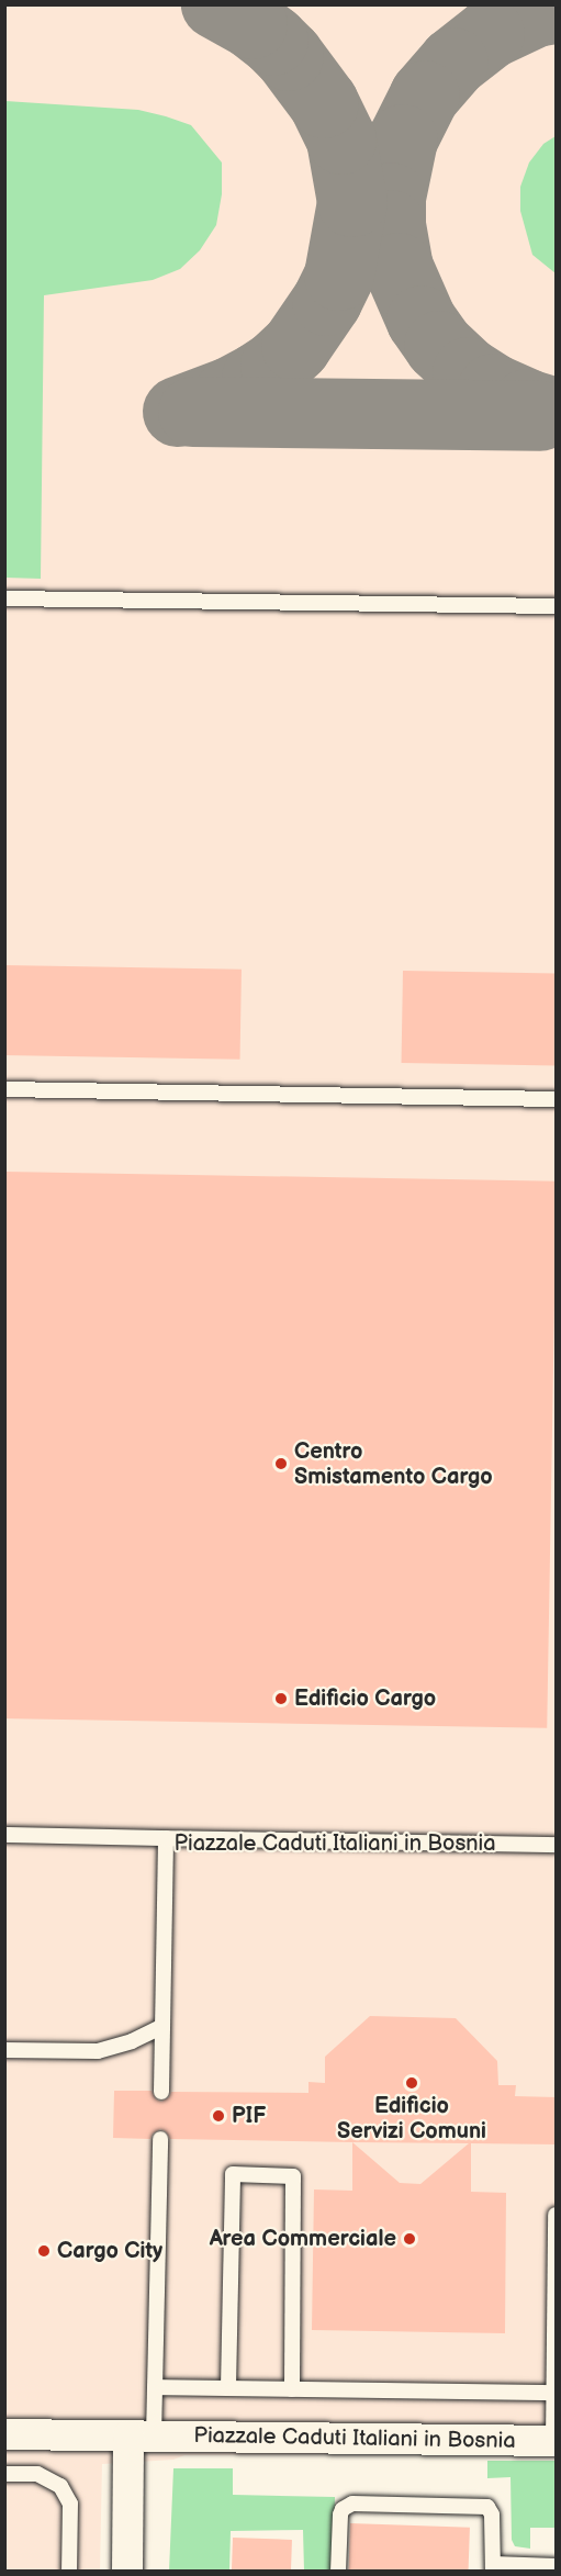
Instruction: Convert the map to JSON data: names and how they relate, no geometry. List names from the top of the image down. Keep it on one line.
{"streets":{"street":["Piazzale Caduti Italiani in Bosnia"]},"places":["Centro Smistamento Cargo","Edificio Cargo","Edificio Servizi Comuni","PIF","Area Commerciale","Cargo City"]}
